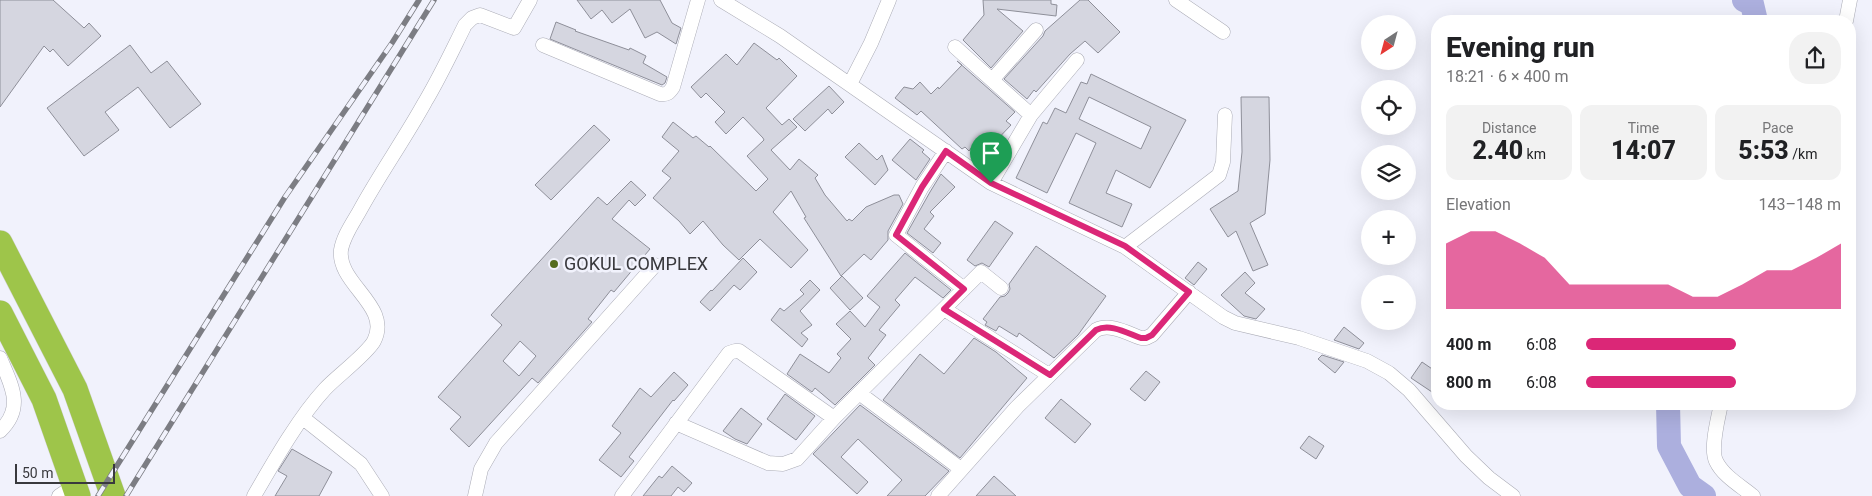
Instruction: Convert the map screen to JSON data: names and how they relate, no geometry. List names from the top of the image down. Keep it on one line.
{"places":["GOKUL COMPLEX"],"scale_bar":"50 m","north":"bottom left","page":{"map_buttons":["+","−"],"heading":["Evening run","18:21 · 6 × 400 m"],"stats":[["Distance","2.40 km"],["Time","14:07"],["Pace","5:53 /km"]],"chart":["Elevation","143–148 m"],"list":[{"name":"400 m","note":"6:08"},{"name":"800 m","note":"6:08"}],"scale":"50 m"}}
